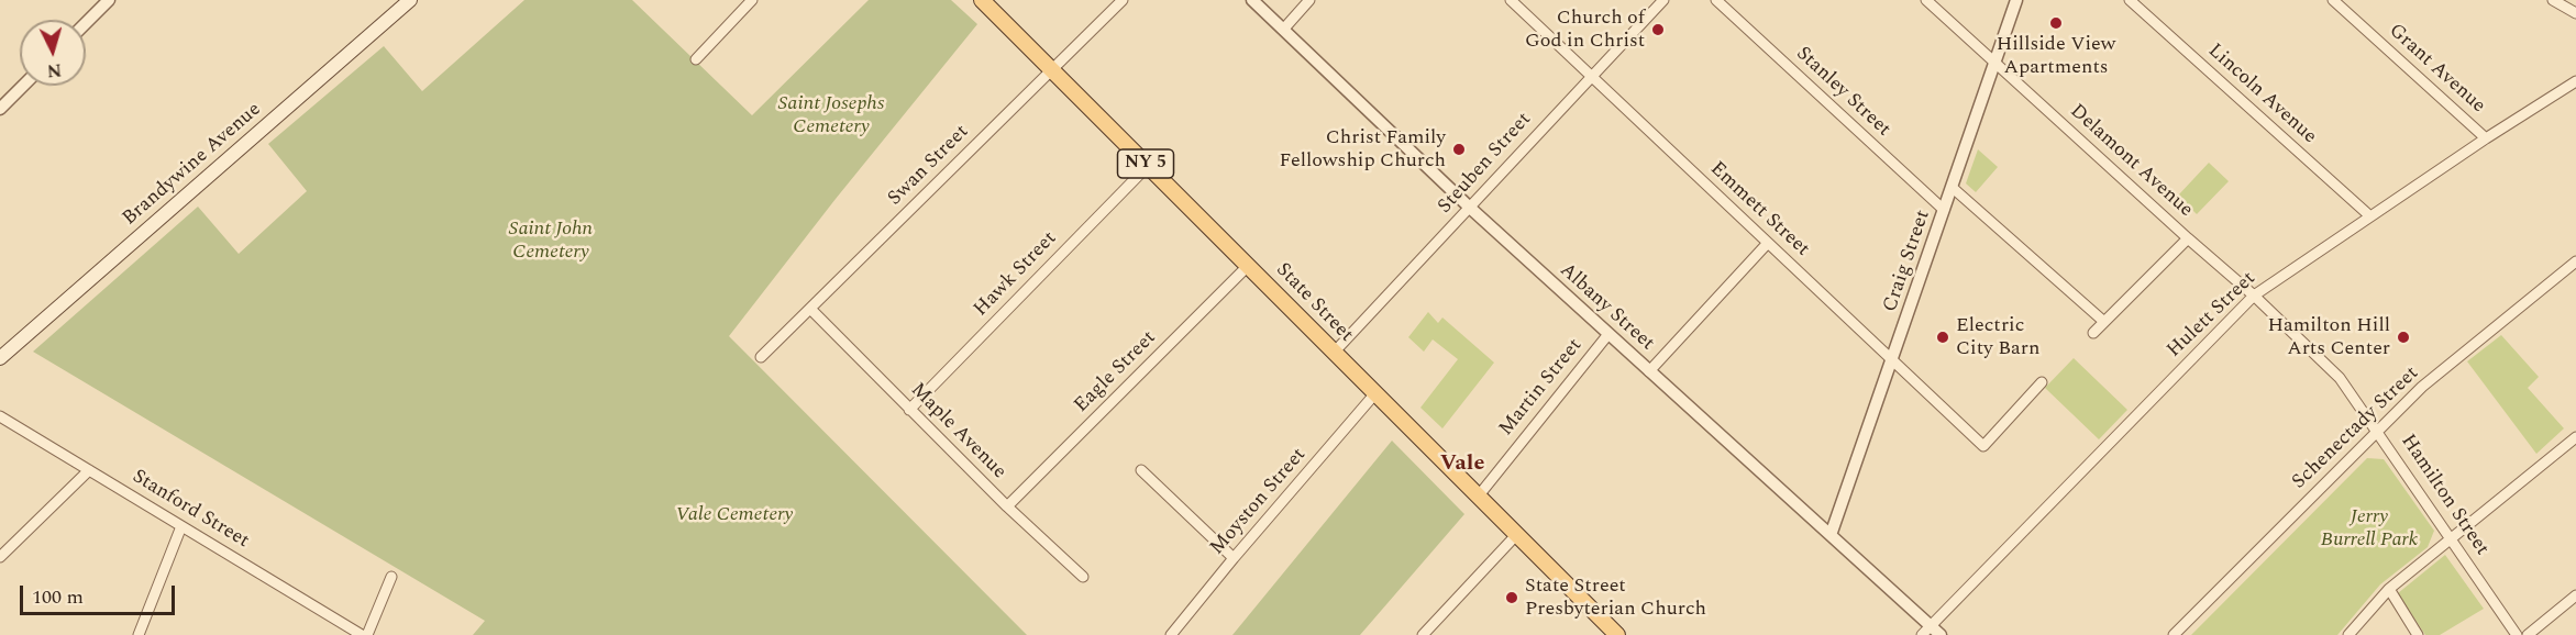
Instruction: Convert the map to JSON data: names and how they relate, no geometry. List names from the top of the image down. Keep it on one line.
{"streets":{"main road":["NY 5","Brandywine Avenue","State Street"],"street":["Grant Avenue","Stanley Street","Lincoln Avenue","Delamont Avenue","Steuben Street","Swan Street","Emmett Street","Craig Street","Hawk Street","Albany Street","Hulett Street","Eagle Street","Martin Street","Schenectady Street","Maple Avenue","Hamilton Street","Moyston Street","Stanford Street"]},"crossings":[["Grant Avenue","Hulett Street"],["Stanley Street","Craig Street"],["Lincoln Avenue","Hulett Street"],["Delamont Avenue","Craig Street"],["Delamont Avenue","Hulett Street"],["Delamont Avenue","Hamilton Street"],["Steuben Street","Emmett Street"],["Steuben Street","State Street"],["Steuben Street","Albany Street"],["Swan Street","State Street"],["Swan Street","Maple Avenue"],["Emmett Street","Craig Street"],["Craig Street","Albany Street"],["Hawk Street","State Street"],["Hawk Street","Maple Avenue"],["State Street","Eagle Street"],["State Street","Martin Street"],["State Street","Moyston Street"],["Albany Street","Hulett Street"],["Albany Street","Martin Street"],["Hulett Street","Hamilton Street"],["Eagle Street","Maple Avenue"],["Schenectady Street","Hamilton Street"]],"districts":["Vale"],"parks":["Saint Josephs Cemetery","Saint John Cemetery","Vale Cemetery","Jerry Burrell Park"],"places":["Hillside View Apartments","Church of God in Christ","Christ Family Fellowship Church","Electric City Barn","Hamilton Hill Arts Center","State Street Presbyterian Church"],"scale_bar":"100 m","north":"bottom"}
